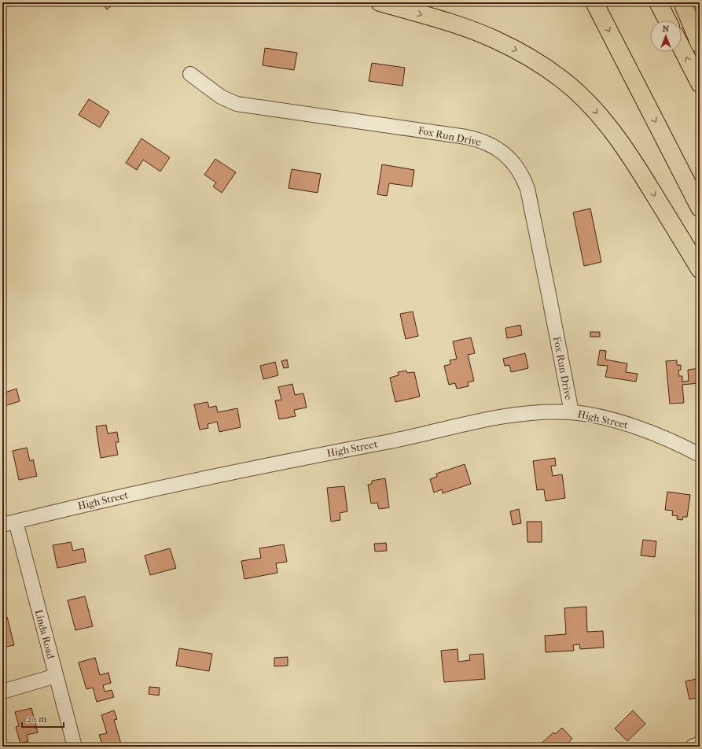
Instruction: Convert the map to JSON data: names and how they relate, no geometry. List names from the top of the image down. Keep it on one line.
{"streets":{"street":["Fox Run Drive","High Street","Linda Road"]},"crossings":[["Fox Run Drive","High Street"],["High Street","Linda Road"]],"scale_bar":"20 m","north":"top"}
